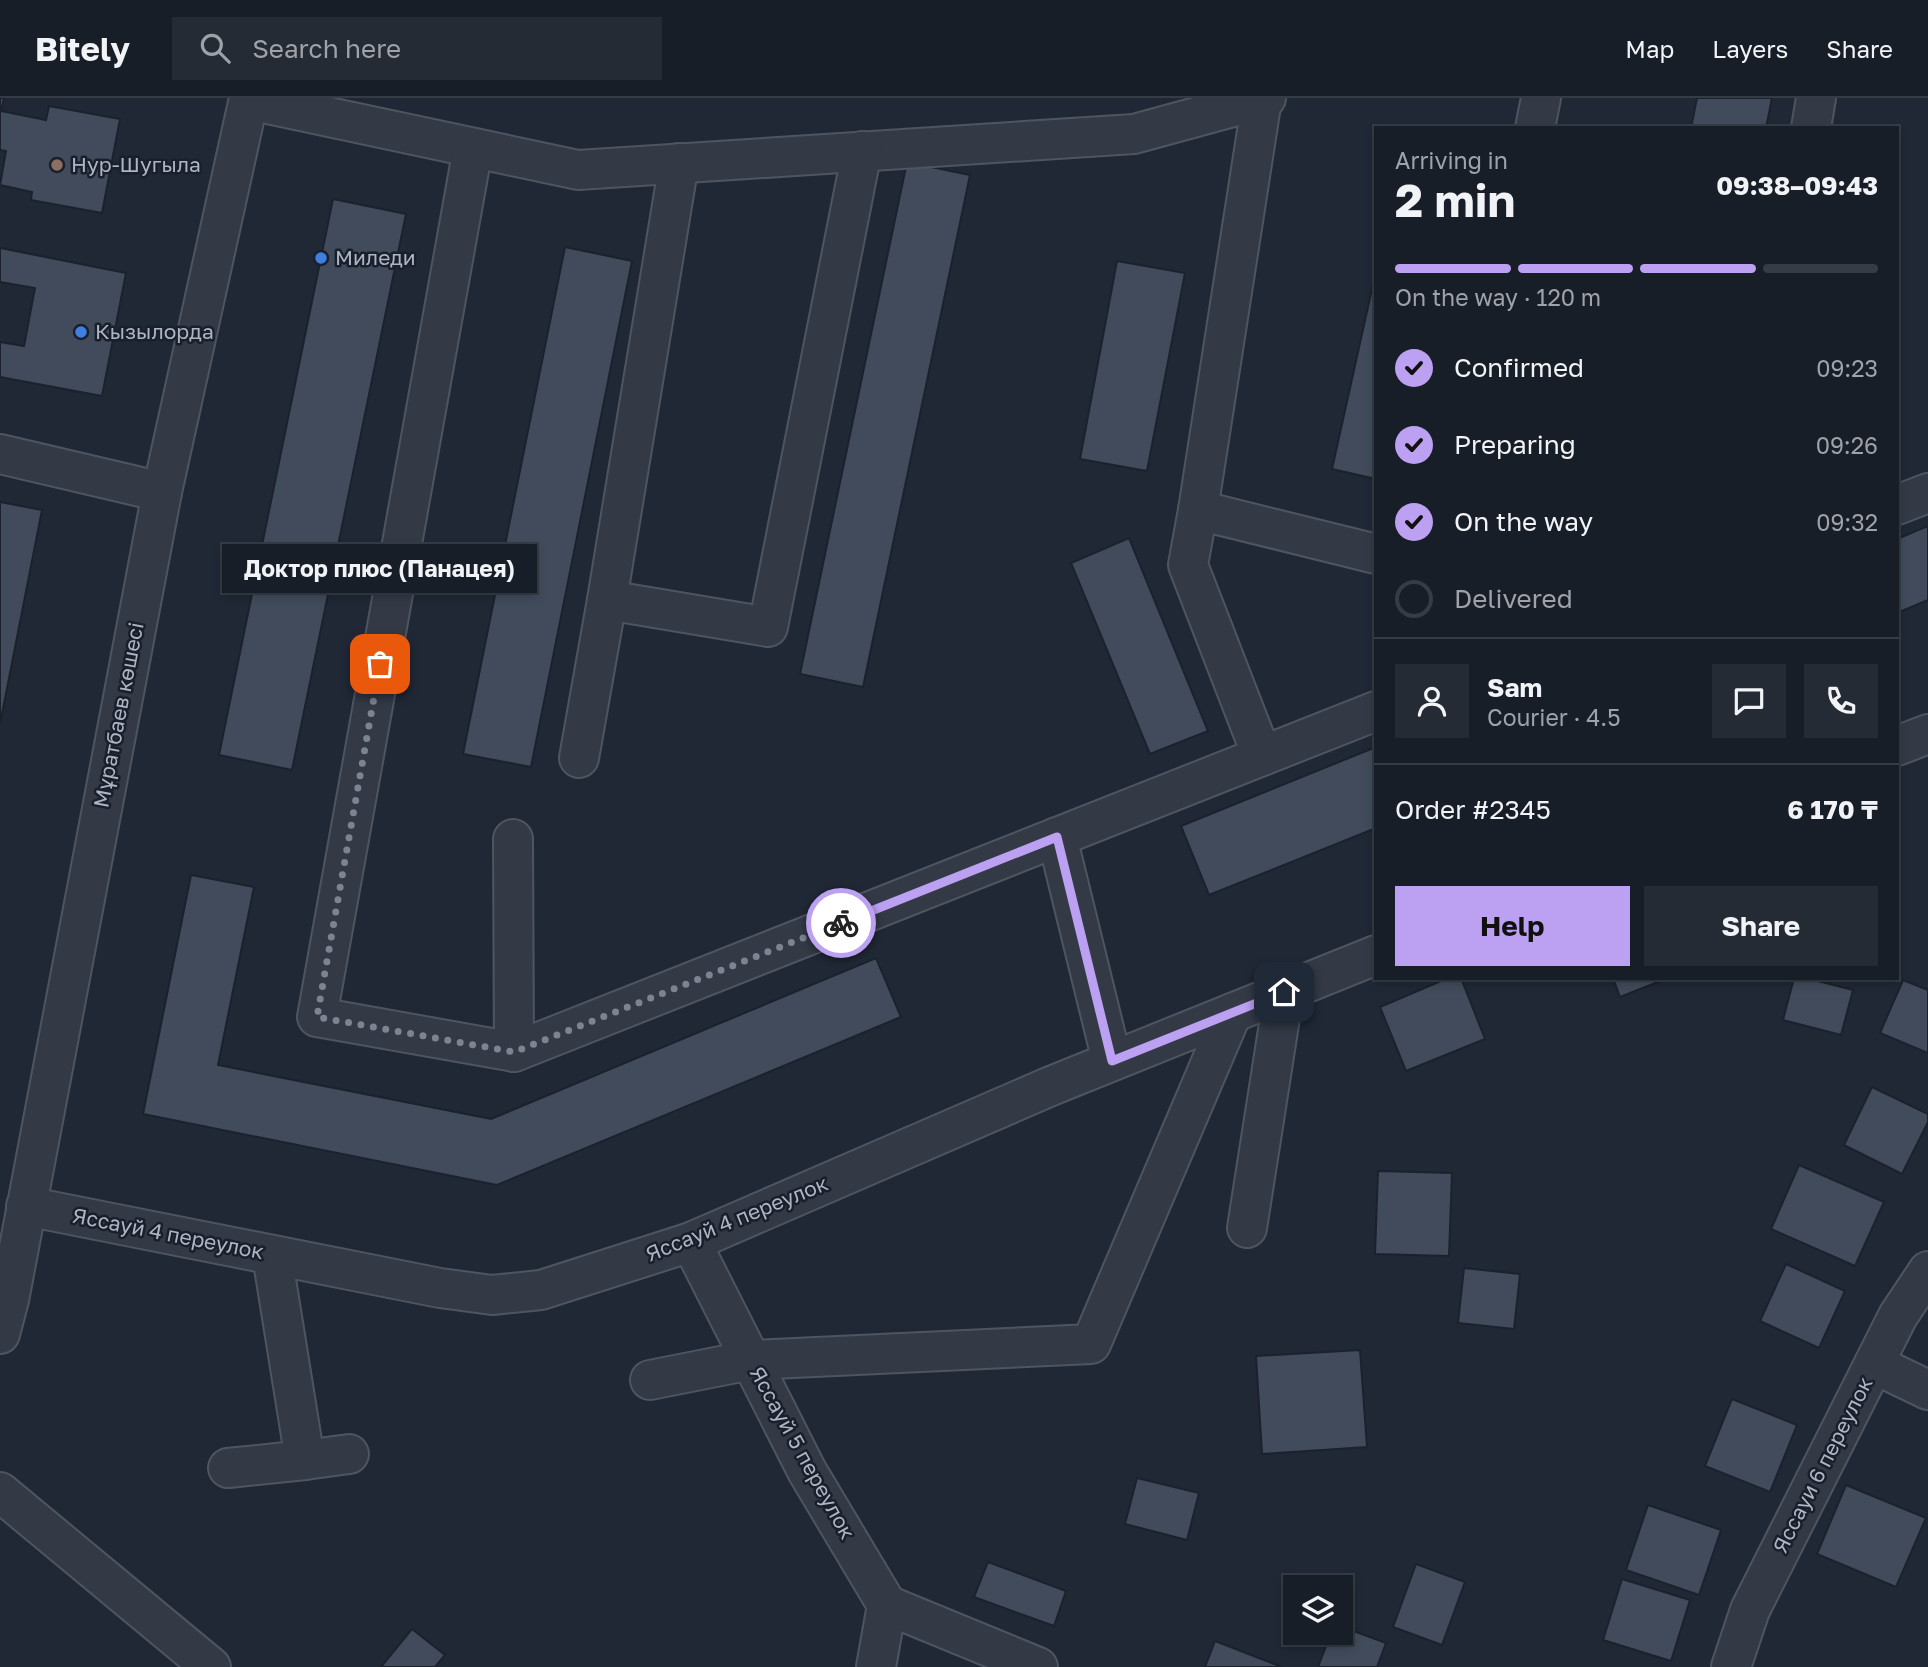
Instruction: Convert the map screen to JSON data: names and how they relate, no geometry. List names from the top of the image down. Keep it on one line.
{"streets":{"street":["Мұратбаев көшесі","Яссауй 4 переулок","Яссауй 5 переулок","Яссауи 6 переулок"]},"crossings":[["Мұратбаев көшесі","Яссауй 4 переулок"],["Яссауй 4 переулок","Яссауй 5 переулок"]],"places":["Нур-Шугыла","Миледи","Кызылорда","Доктор плюс (Панацея)"],"page":{"header":"Bitely","search":"Search here","nav":["Map","Layers","Share"],"heading":["2 min","Arriving in","09:38–09:43"],"panel":["Sam","Courier · 4.5","Order #2345","6 170 ₸"],"bar":"On the way · 120 m","list":[["Confirmed","09:23"],["Preparing","09:26"],["On the way","09:32"],"Delivered"],"bubble":"Доктор плюс (Панацея)","buttons":["Help","Share"]}}
